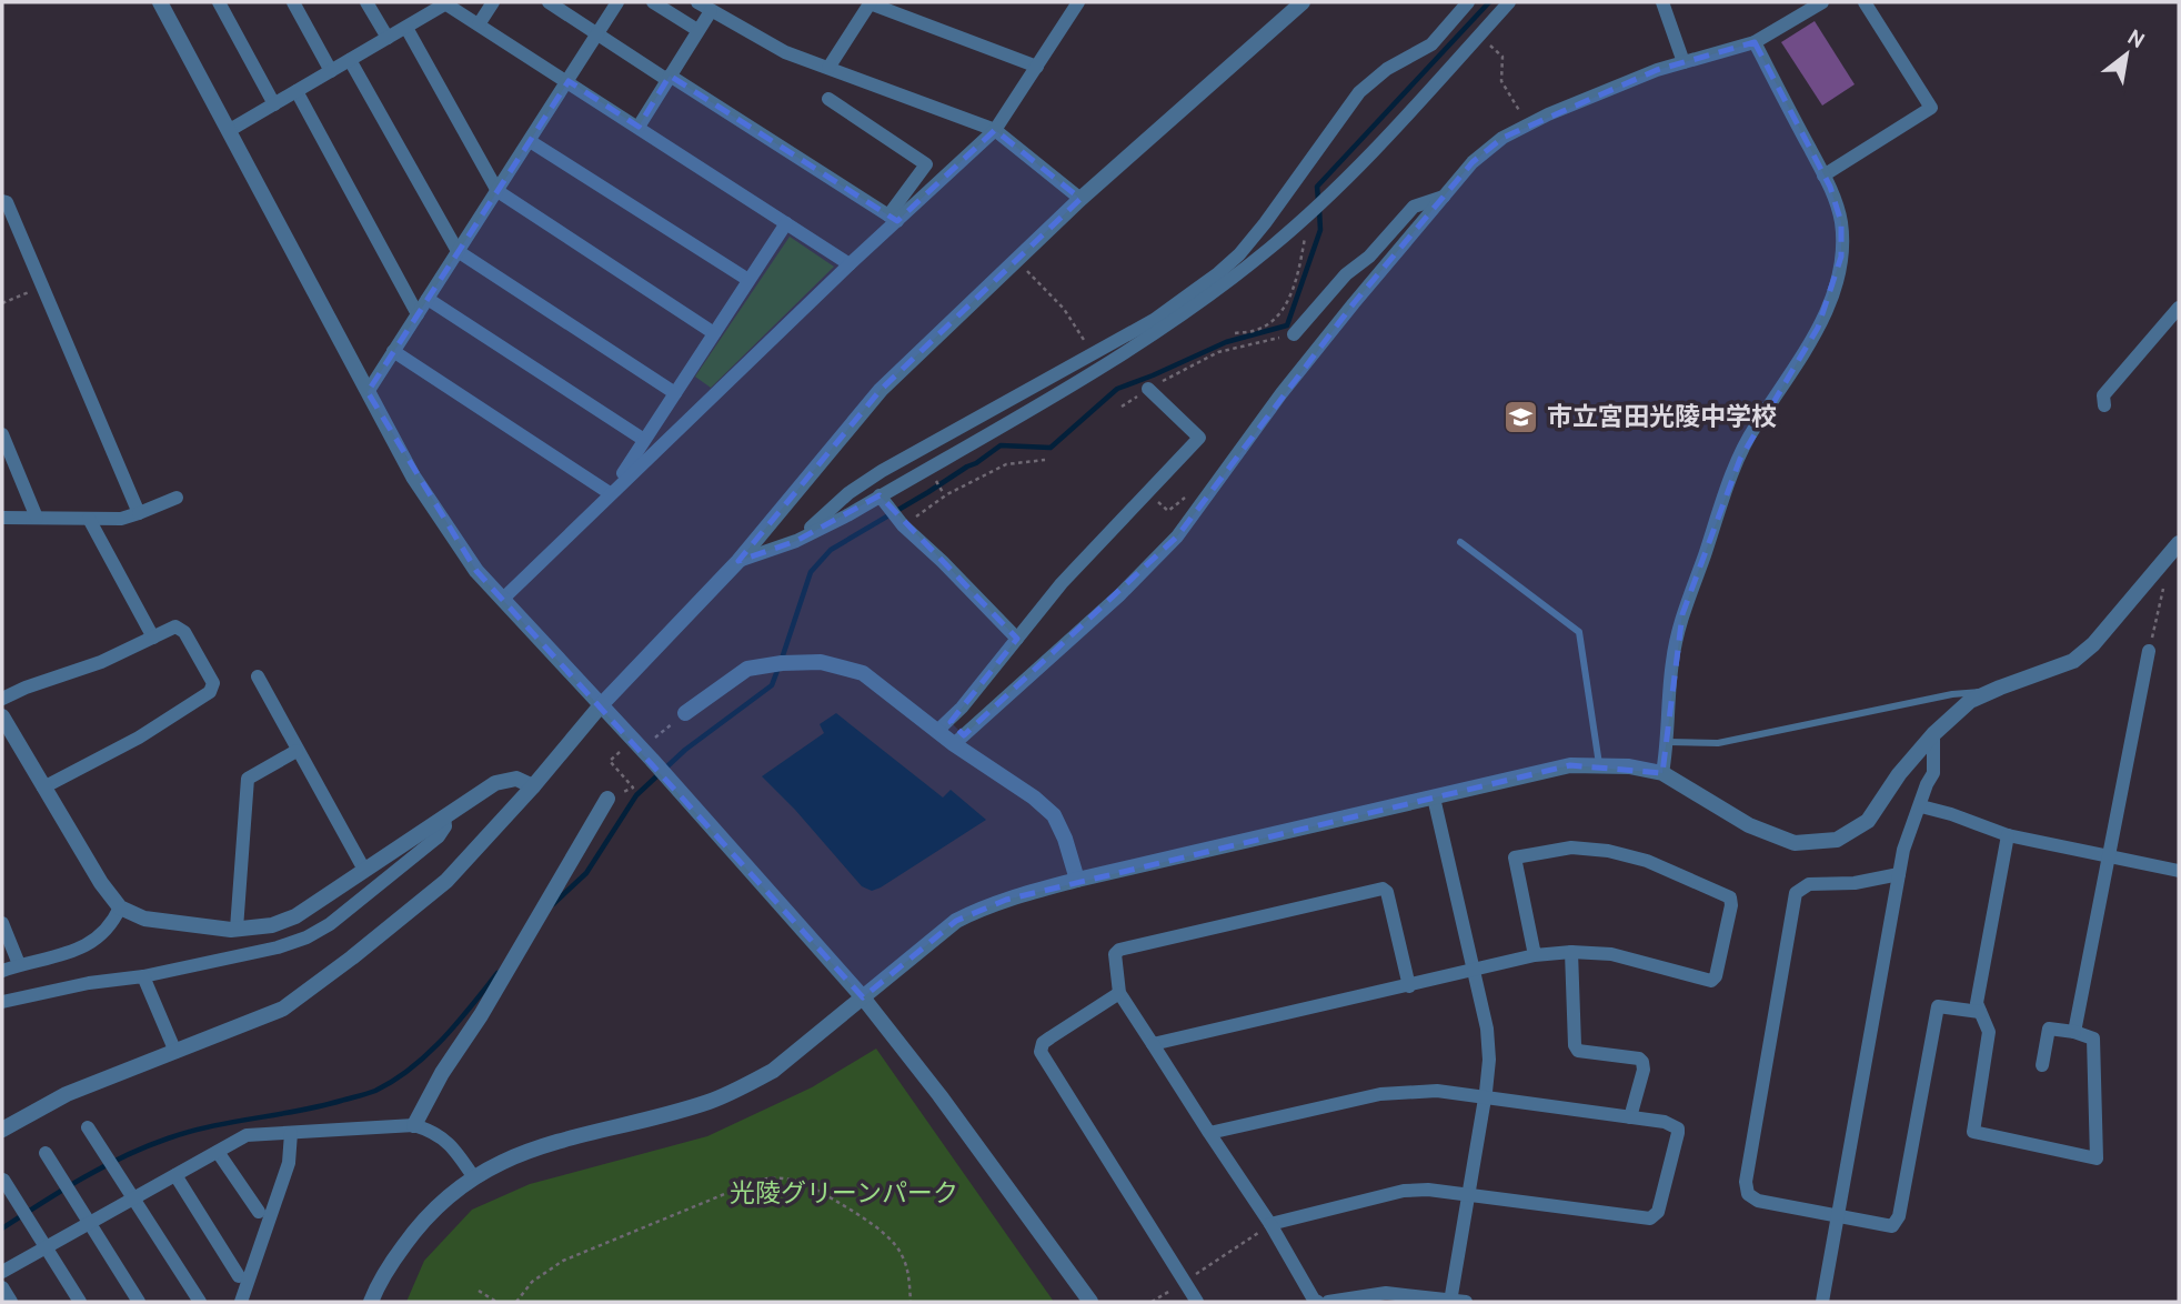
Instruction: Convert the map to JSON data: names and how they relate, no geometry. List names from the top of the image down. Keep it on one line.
{"parks":["光陵グリーンパーク"],"places":{"school or university":["市立宮田光陵中学校"]},"north":"top right"}
